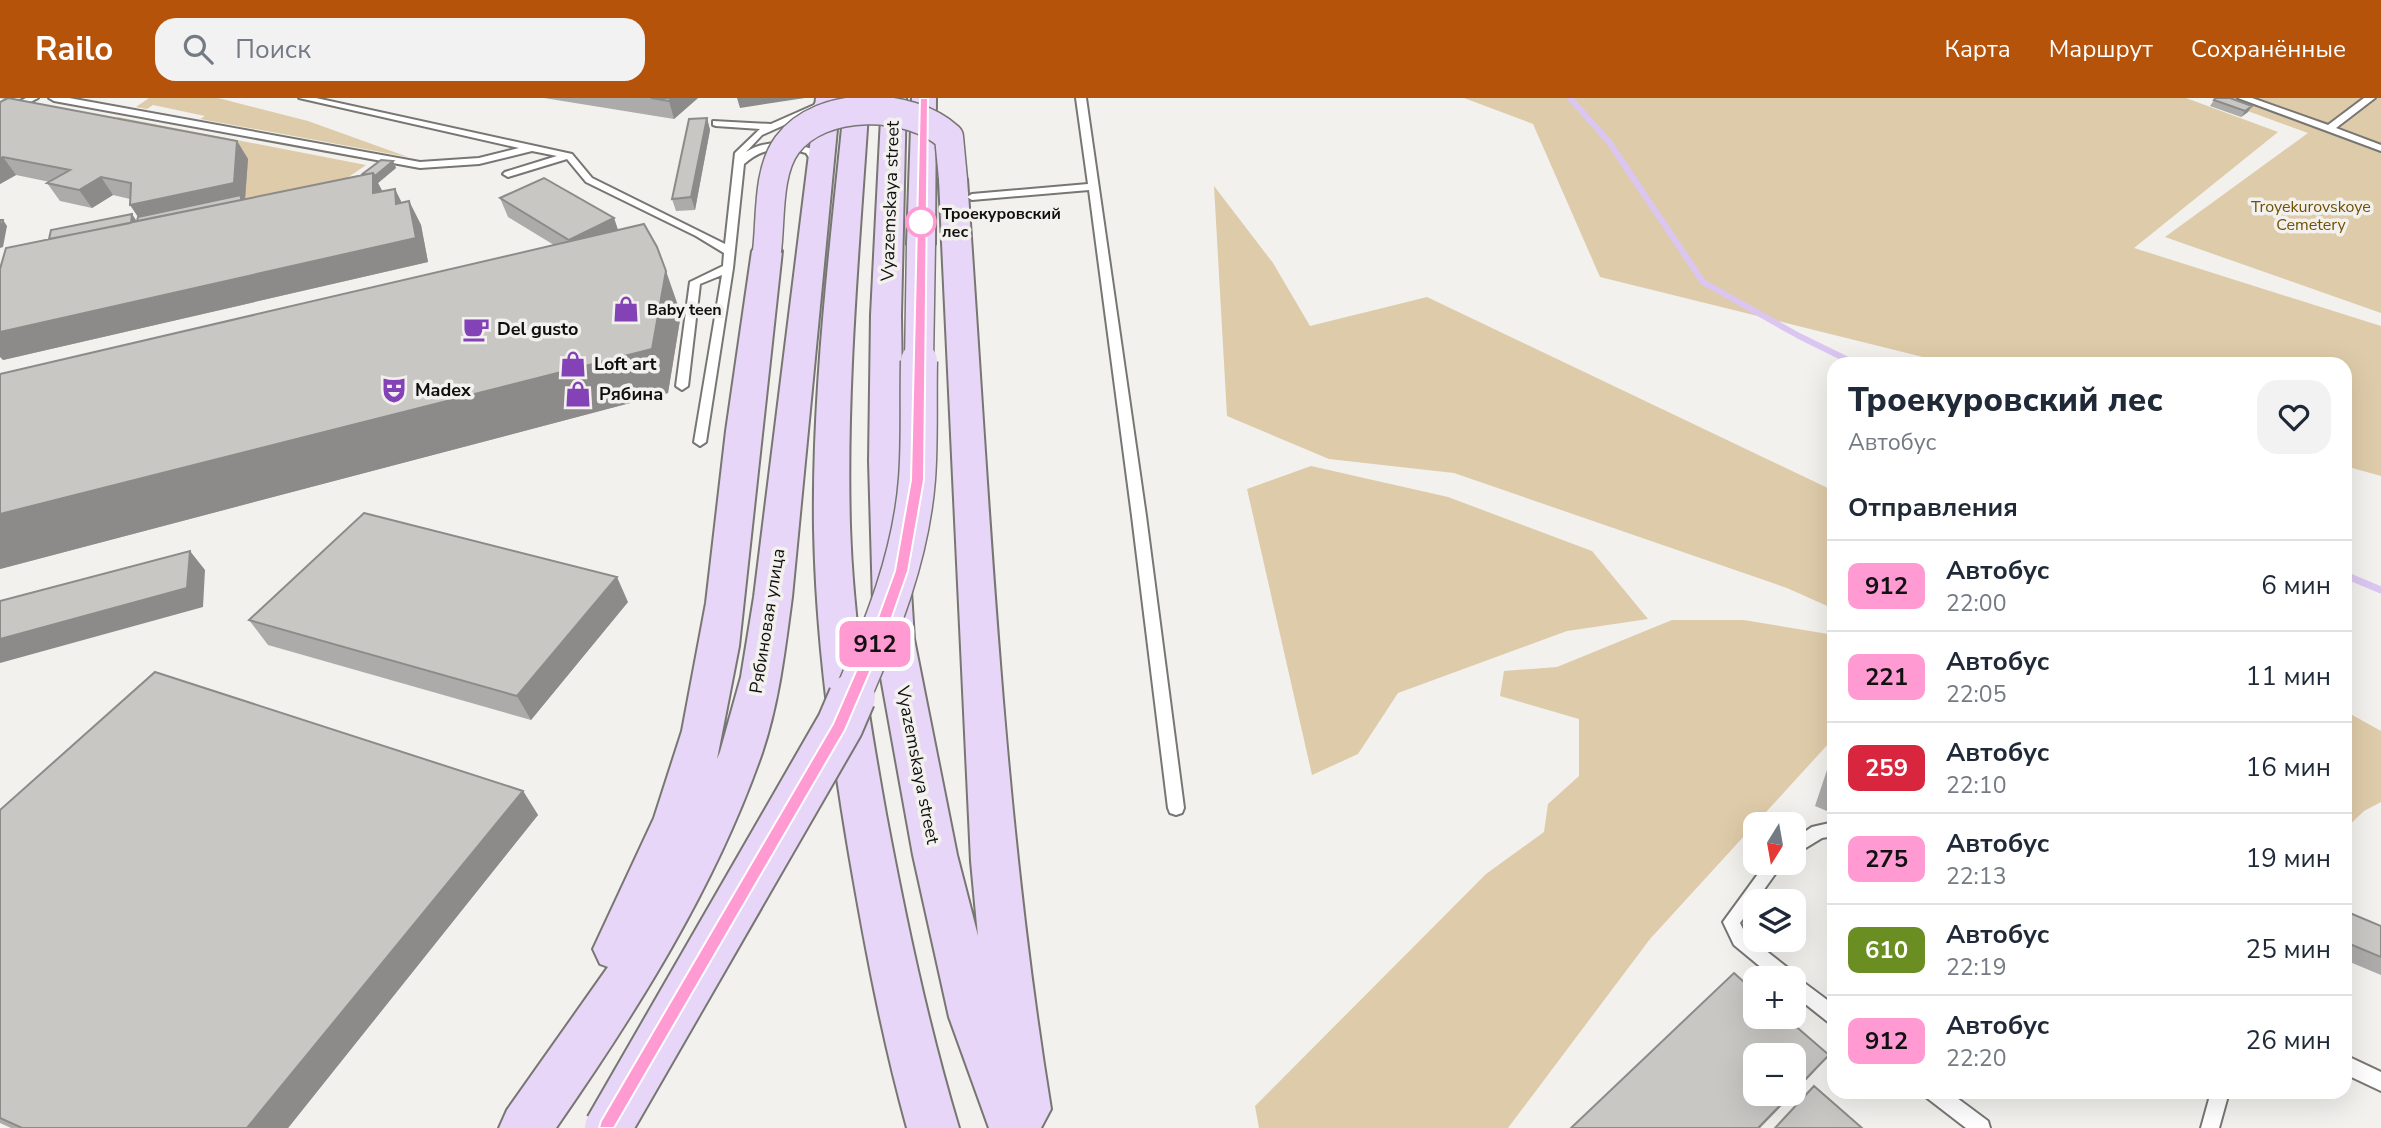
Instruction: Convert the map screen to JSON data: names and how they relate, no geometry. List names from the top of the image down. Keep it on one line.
{"streets":{"main road":["Vyazemskaya street","Рябиновая улица"]},"parks":["Troyekurovskoye Cemetery"],"places":{"other":["Троекуровский лес"],"shop":["Baby teen","Loft art","Рябина"],"cafe":["Del gusto"],"theatre":["Madex"]},"lines":["bus line 912"],"north":"bottom","page":{"header":"Railo","search":"Поиск","nav":["Карта","Маршрут","Сохранённые"],"on_map":"912","heading":[["Троекуровский лес","Автобус"],"Отправления"],"list":[{"mark":"912","name":"Автобус","note":"22:00","value":"6 мин"},{"mark":"221","name":"Автобус","note":"22:05","value":"11 мин"},{"mark":"259","name":"Автобус","note":"22:10","value":"16 мин"},{"mark":"275","name":"Автобус","note":"22:13","value":"19 мин"},{"mark":"610","name":"Автобус","note":"22:19","value":"25 мин"},{"mark":"912","name":"Автобус","note":"22:20","value":"26 мин"}],"map_buttons":["+","−"]}}
